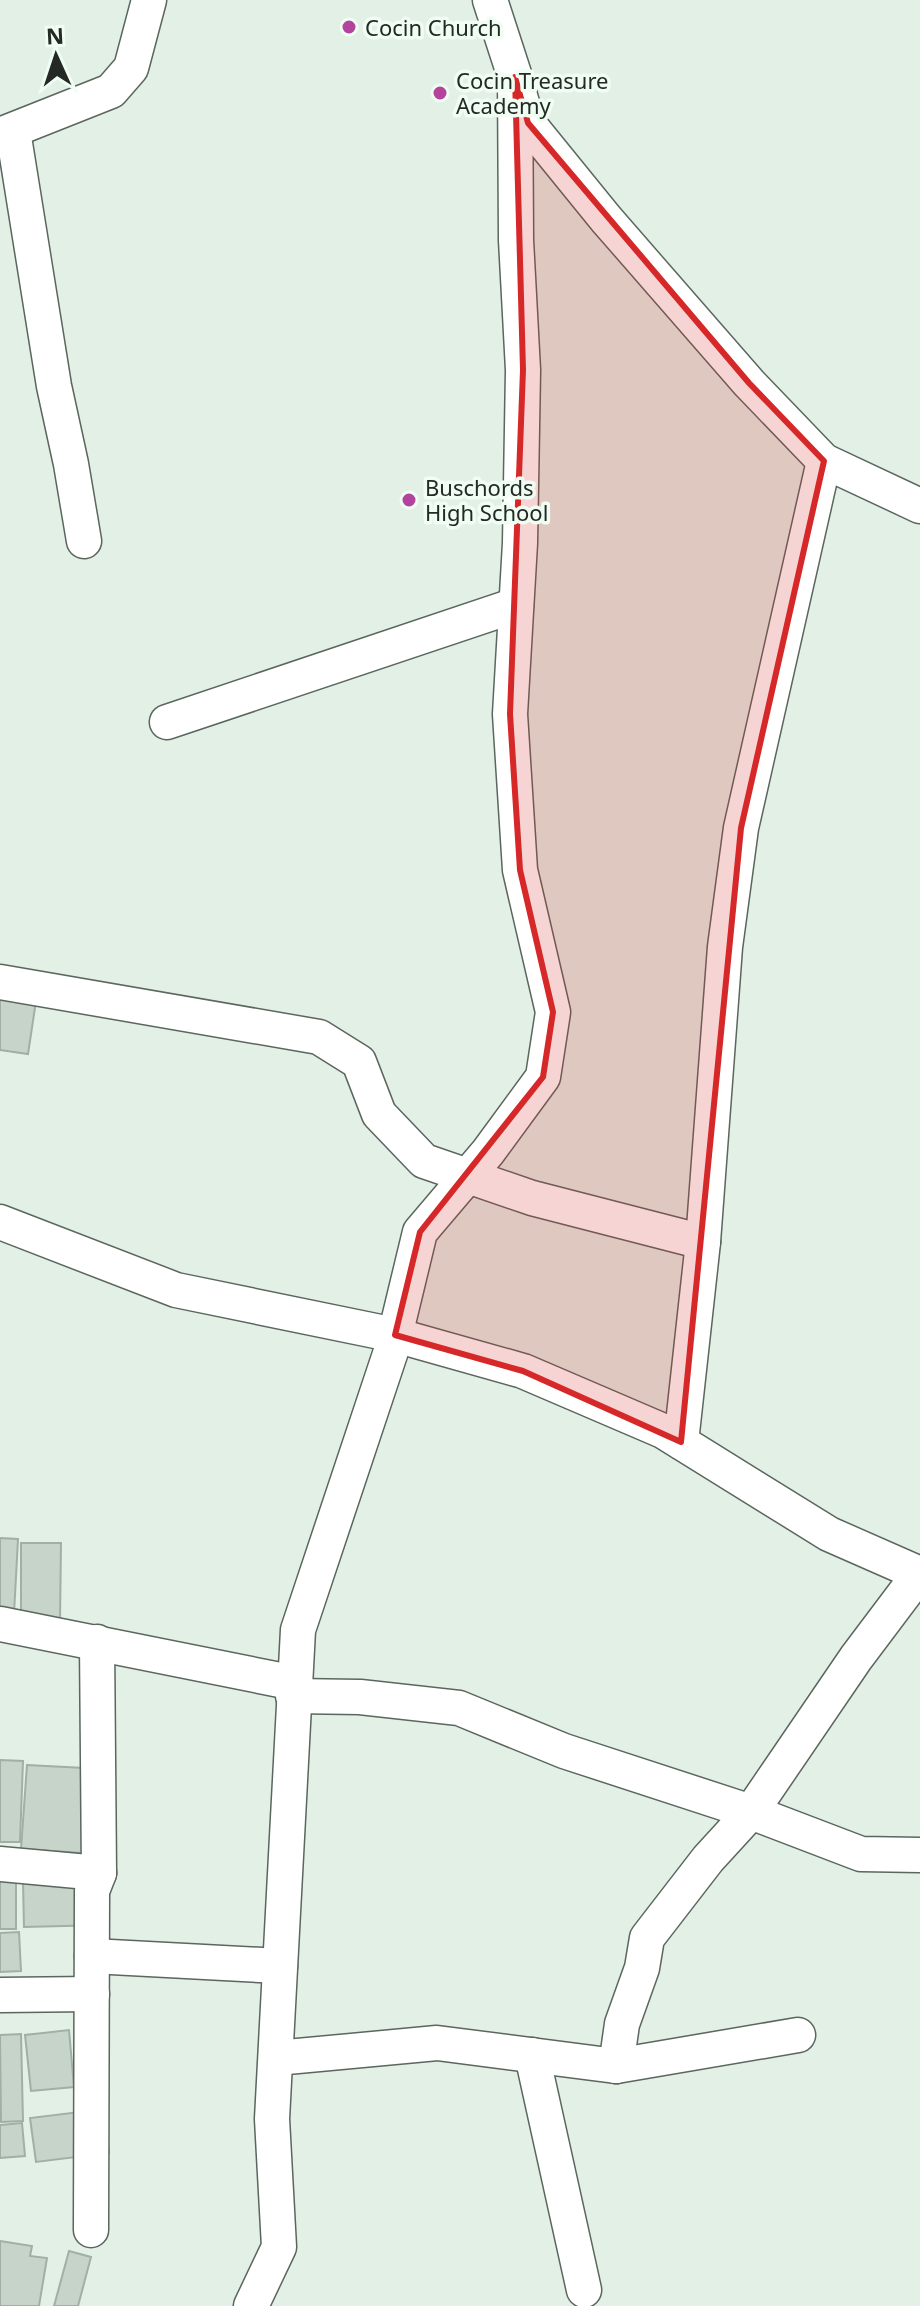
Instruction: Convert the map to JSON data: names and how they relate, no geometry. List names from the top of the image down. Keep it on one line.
{"places":["Cocin Church","Cocin Treasure Academy","Buschords High School"],"north":"top"}
